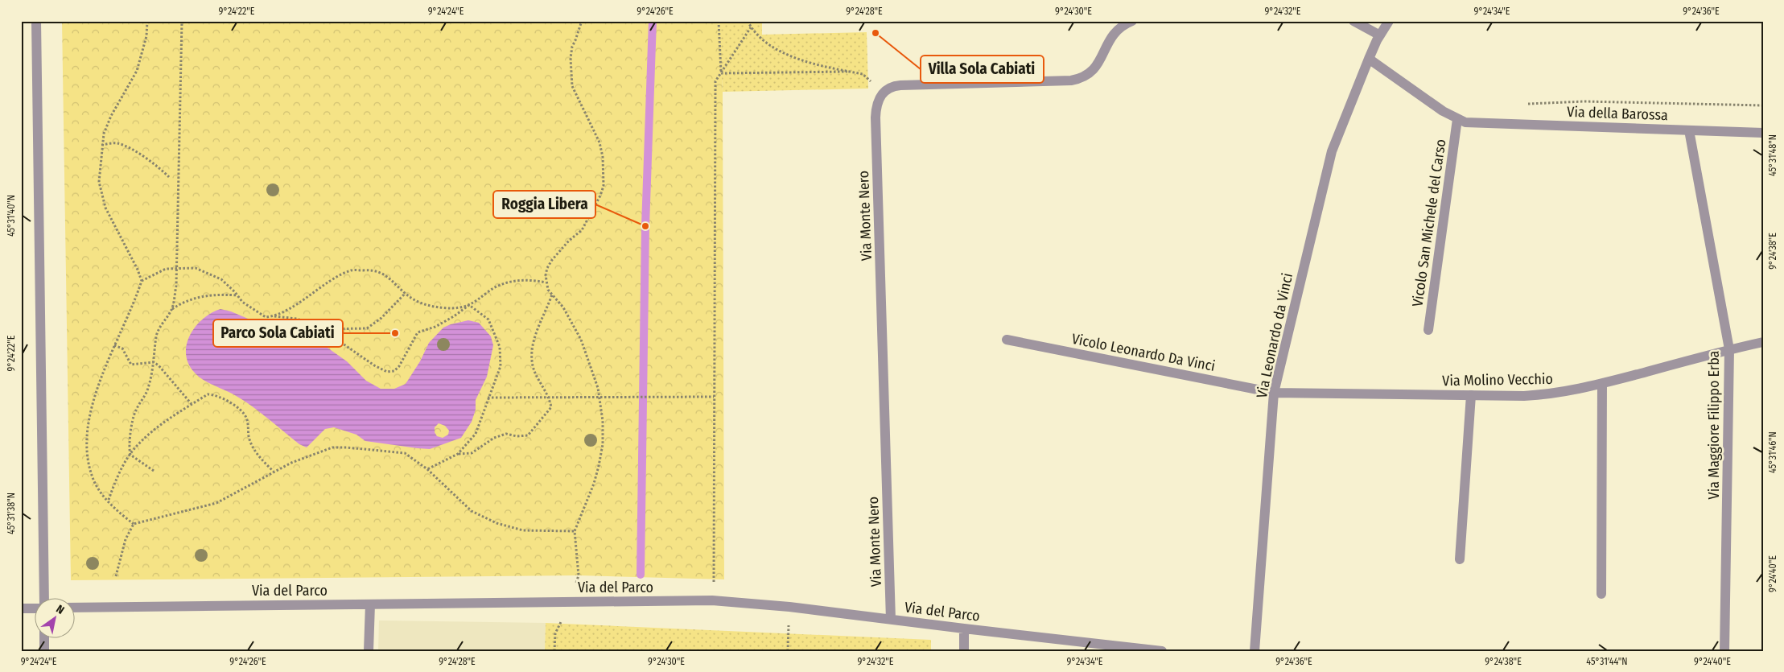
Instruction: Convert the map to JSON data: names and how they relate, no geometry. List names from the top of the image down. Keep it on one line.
{"streets":{"street":["Via della Barossa","Via Monte Nero","Vicolo San Michele del Carso","Via Leonardo da Vinci","Vicolo Leonardo Da Vinci","Via Molino Vecchio","Via Maggiore Filippo Erba","Via del Parco"]},"crossings":[["Via della Barossa","Vicolo San Michele del Carso"],["Via della Barossa","Via Maggiore Filippo Erba"],["Via Monte Nero","Via del Parco"],["Via Leonardo da Vinci","Vicolo Leonardo Da Vinci"],["Via Leonardo da Vinci","Via Molino Vecchio"],["Vicolo Leonardo Da Vinci","Via Molino Vecchio"],["Via Molino Vecchio","Via Maggiore Filippo Erba"]],"places":["Villa Sola Cabiati","Roggia Libera","Parco Sola Cabiati"],"north":"top right","coordinates":["9°24'22\"E","9°24'24\"E","9°24'26\"E","9°24'28\"E","9°24'30\"E","9°24'32\"E","9°24'34\"E","9°24'36\"E","45°31'48\"N","45°31'40\"N","9°24'38\"E","45°31'46\"N","45°31'38\"N","9°24'40\"E","45°31'44\"N"]}
